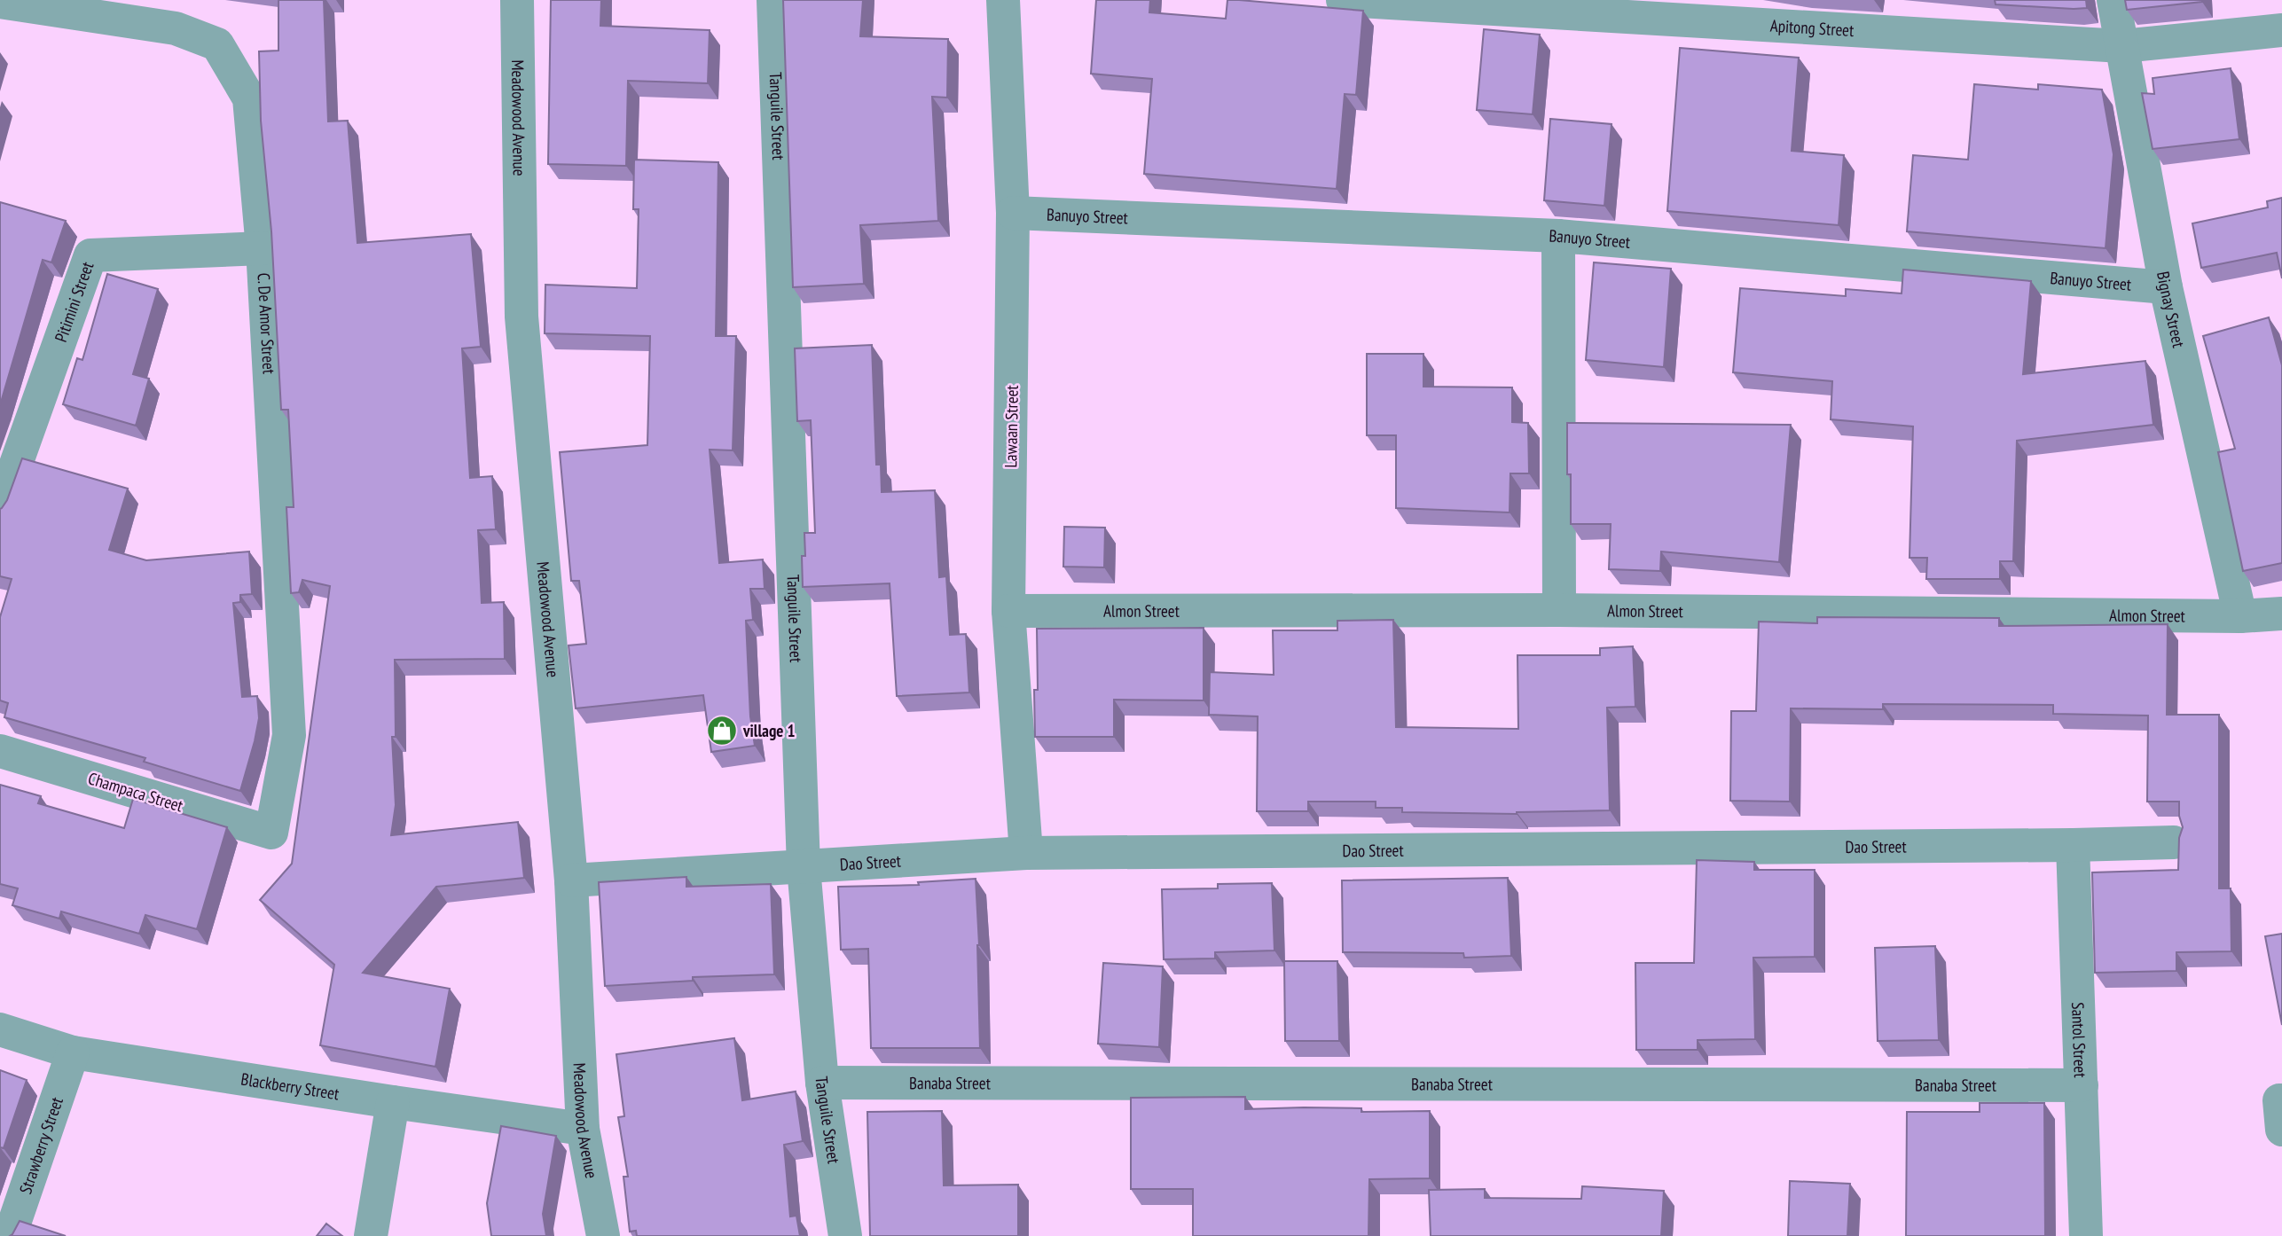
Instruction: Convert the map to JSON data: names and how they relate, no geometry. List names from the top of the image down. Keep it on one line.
{"streets":{"street":["Apitong Street","Meadowood Avenue","Tanguile Street","Banuyo Street","Pitimini Street","Bignay Street","C. De Amor Street","Lawaan Street","Almon Street","Champaca Street","Dao Street","Santol Street","Banaba Street","Blackberry Street","Strawberry Street"]},"crossings":[["Apitong Street","Bignay Street"],["Meadowood Avenue","Dao Street"],["Meadowood Avenue","Blackberry Street"],["Tanguile Street","Dao Street"],["Tanguile Street","Banaba Street"],["Banuyo Street","Bignay Street"],["Banuyo Street","Lawaan Street"],["Pitimini Street","C. De Amor Street"],["Bignay Street","Almon Street"],["C. De Amor Street","Champaca Street"],["Lawaan Street","Almon Street"],["Lawaan Street","Dao Street"],["Dao Street","Santol Street"],["Santol Street","Banaba Street"],["Blackberry Street","Strawberry Street"]],"places":{"shop":["village 1"]}}
